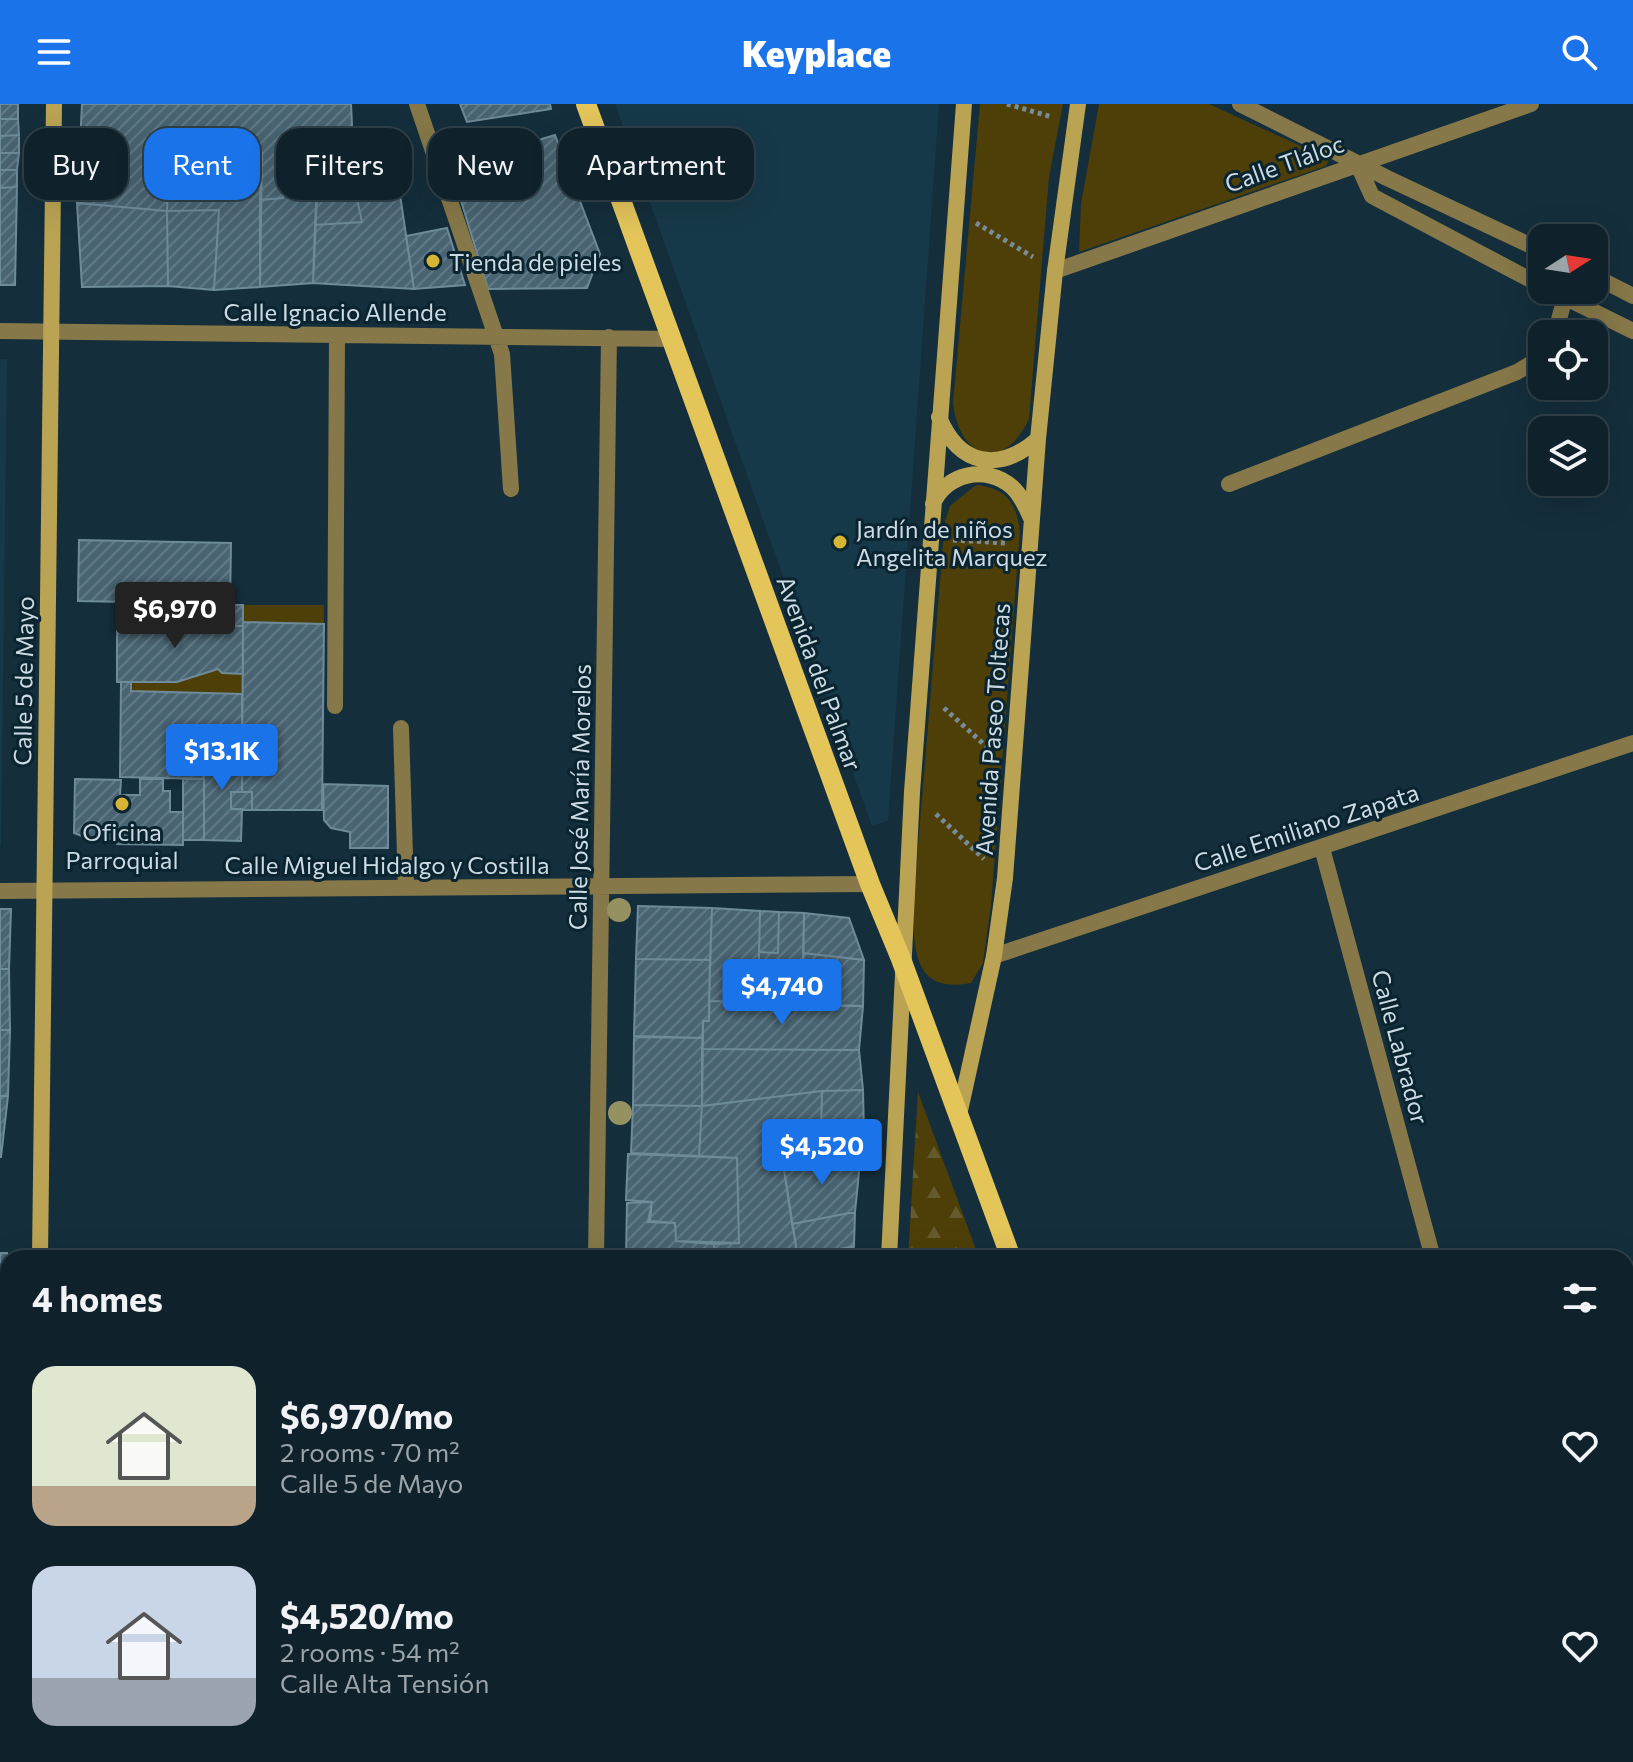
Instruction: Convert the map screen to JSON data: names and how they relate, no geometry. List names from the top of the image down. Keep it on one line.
{"streets":{"main road":["Avenida del Palmar"],"street":["Calle Tláloc","Calle Ignacio Allende","Calle 5 de Mayo","Avenida Paseo Toltecas","Calle José María Morelos","Calle Emiliano Zapata","Calle Miguel Hidalgo y Costilla","Calle Labrador"]},"crossings":[["Calle Tláloc","Avenida Paseo Toltecas"],["Calle Ignacio Allende","Avenida del Palmar"],["Calle Ignacio Allende","Calle 5 de Mayo"],["Calle Ignacio Allende","Calle José María Morelos"],["Avenida del Palmar","Avenida Paseo Toltecas"],["Avenida del Palmar","Calle Miguel Hidalgo y Costilla"],["Calle 5 de Mayo","Calle Miguel Hidalgo y Costilla"],["Avenida Paseo Toltecas","Calle Emiliano Zapata"],["Calle José María Morelos","Calle Miguel Hidalgo y Costilla"],["Calle Emiliano Zapata","Calle Labrador"]],"places":["Tienda de pieles","Jardín de niños Angelita Marquez","Oficina Parroquial"],"north":"right","page":{"header":"Keyplace","chip":["Buy","Rent","Filters","New","Apartment"],"price":["$6,970","$13.1K","$4,740","$4,520"],"heading":"4 homes","list":[{"name":"$6,970/mo","note":"2 rooms · 70 m² · Calle 5 de Mayo"},{"name":"$4,520/mo","note":"2 rooms · 54 m² · Calle Alta Tensión"}]}}
